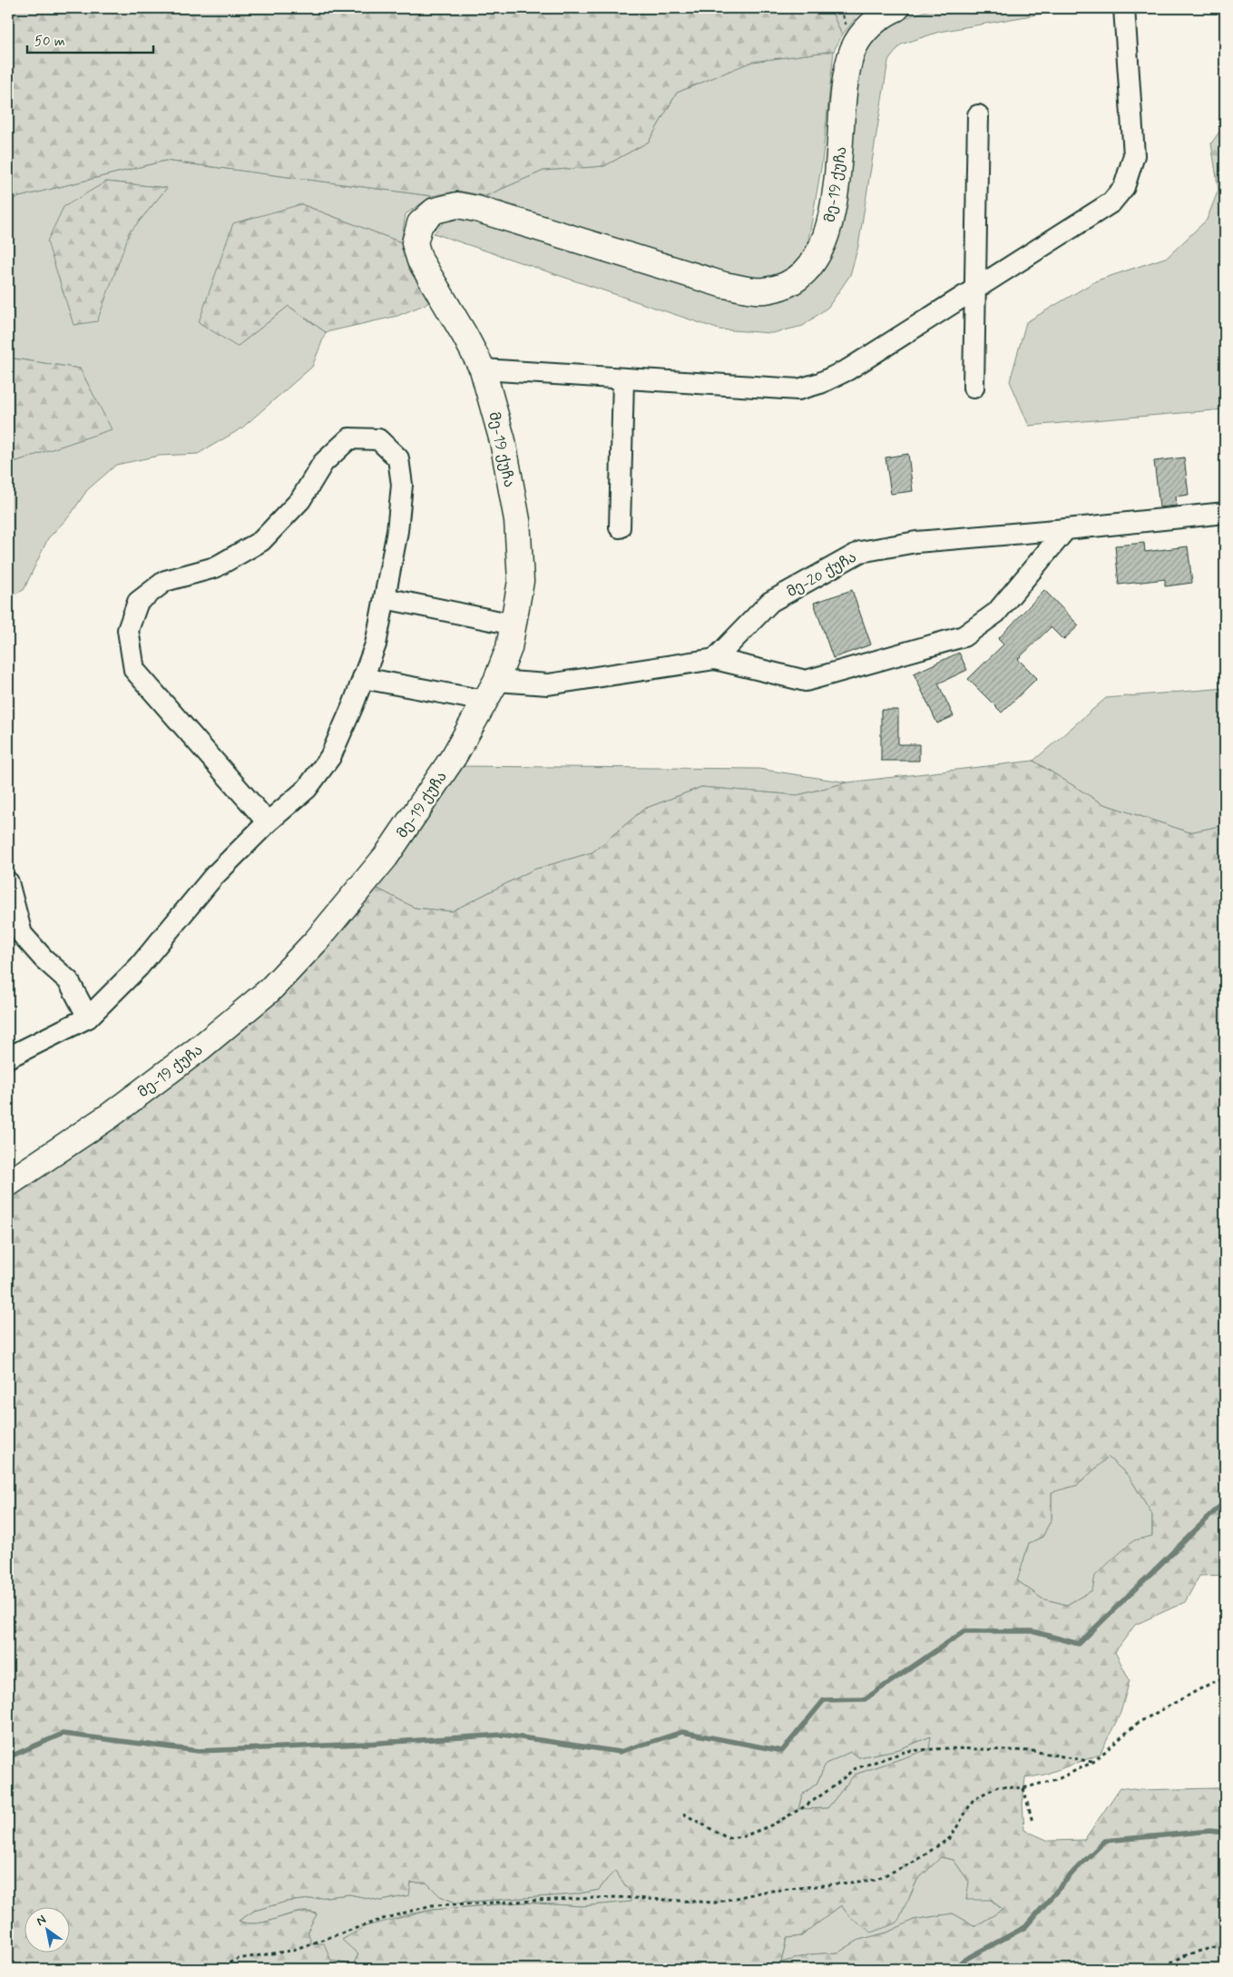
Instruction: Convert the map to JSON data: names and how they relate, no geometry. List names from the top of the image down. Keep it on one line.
{"streets":{"street":["მე-19 ქუჩა","მე-20 ქუჩა"]},"scale_bar":"50 m","north":"top left"}
